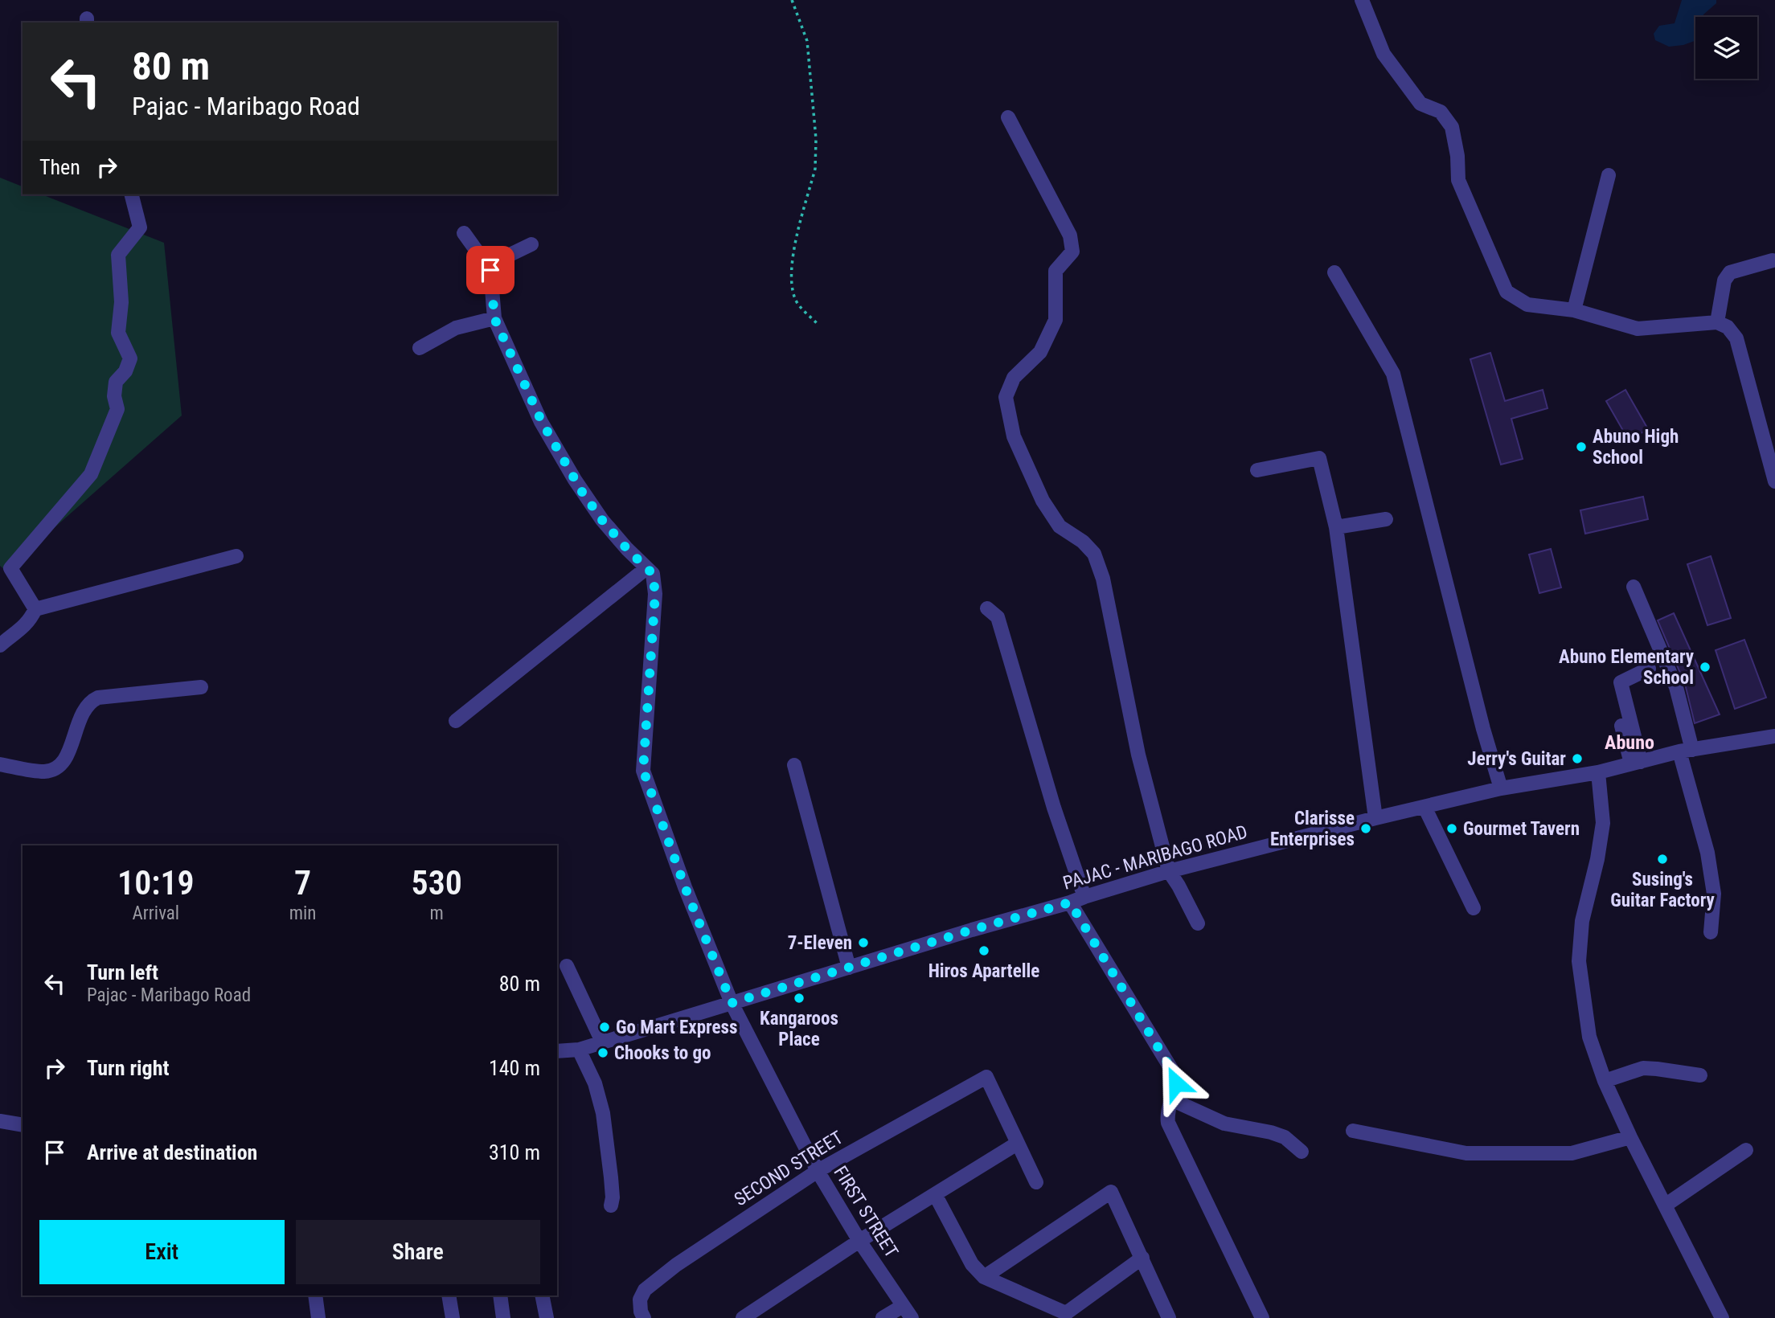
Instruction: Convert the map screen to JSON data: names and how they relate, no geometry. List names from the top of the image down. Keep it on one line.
{"streets":{"street":["PAJAC - MARIBAGO ROAD","SECOND STREET","FIRST STREET"]},"crossings":[["PAJAC - MARIBAGO ROAD","FIRST STREET"],["SECOND STREET","FIRST STREET"]],"districts":["Abuno"],"places":["Abuno High School","Abuno Elementary School","Jerry's Guitar","Clarisse Enterprises","Gourmet Tavern","Susing's Guitar Factory","7-Eleven","Hiros Apartelle","Kangaroos Place","Go Mart Express","Chooks to go"],"page":{"turn":["80 m","Pajac - Maribago Road"],"then":"Then","eta":["10:19","Arrival","7","min","530","m"],"list":[{"name":"Turn left","note":"Pajac - Maribago Road","value":"80 m"},{"name":"Turn right","value":"140 m"},{"name":"Arrive at destination","value":"310 m"}],"buttons":["Exit","Share"]}}
